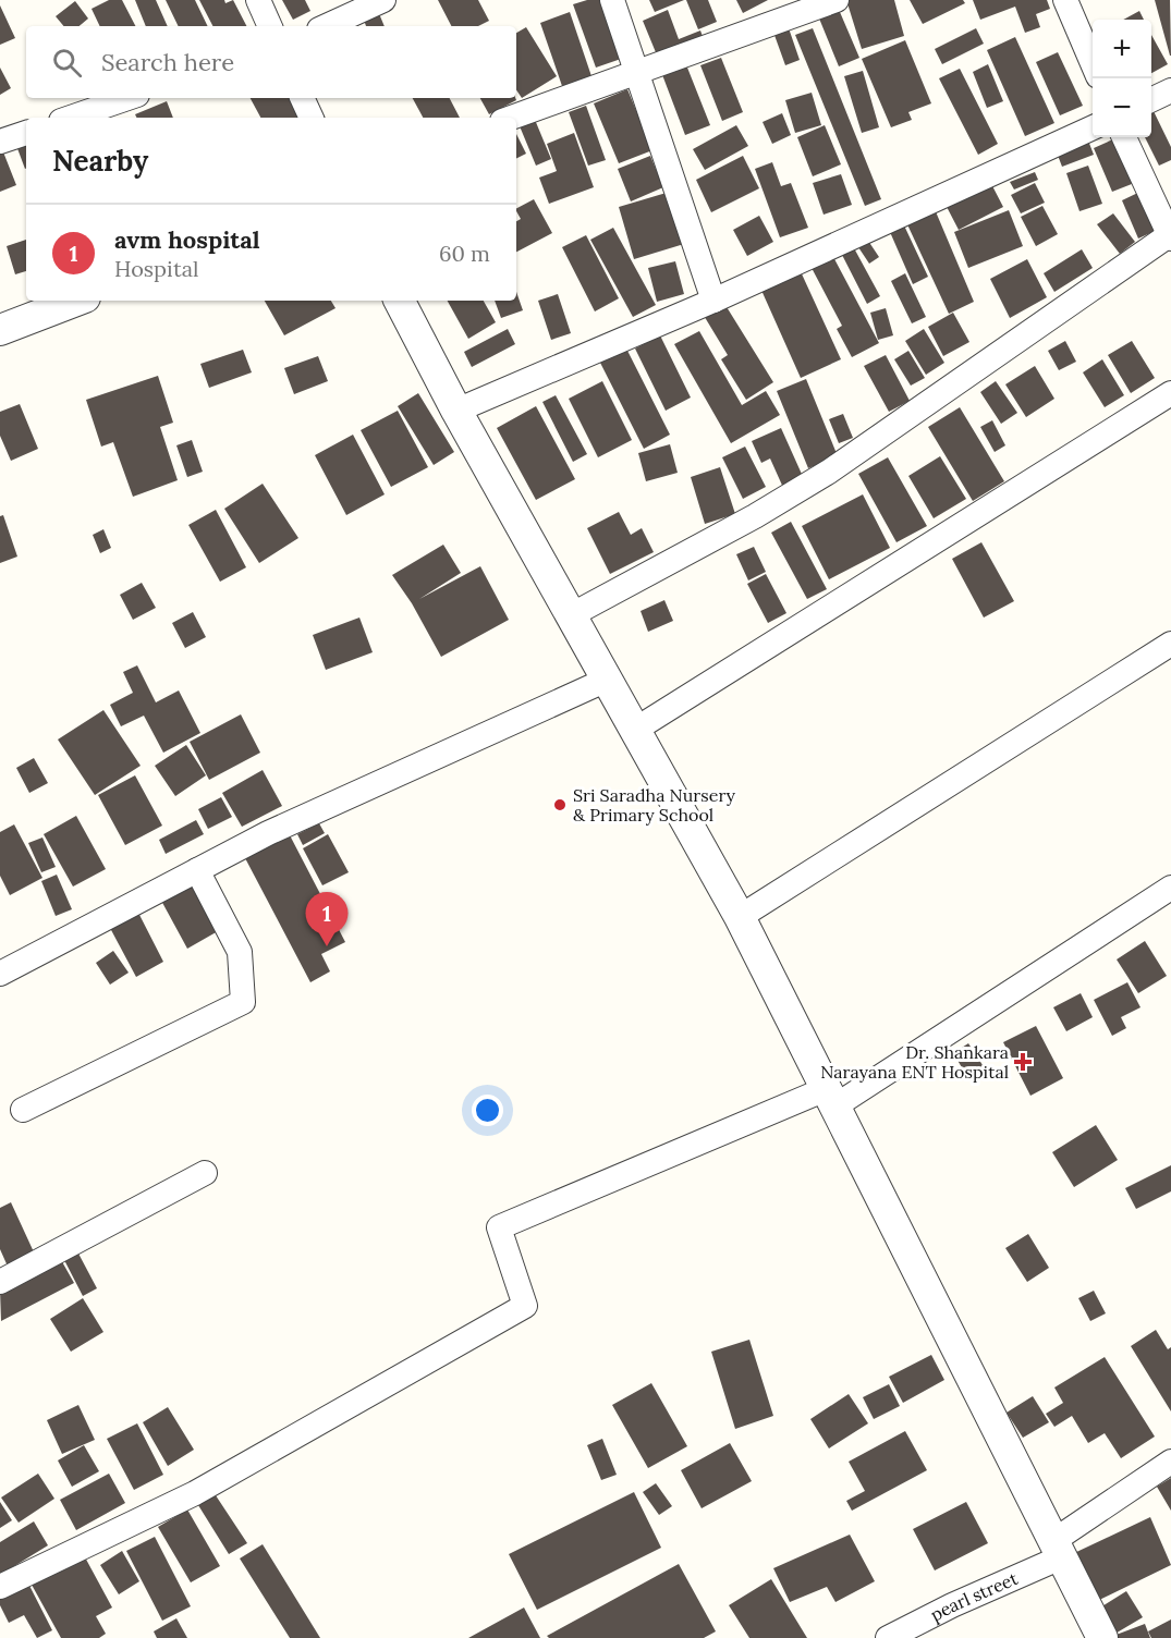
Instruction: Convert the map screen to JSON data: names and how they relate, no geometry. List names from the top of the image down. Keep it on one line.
{"streets":{"street":["pearl street"]},"places":{"other":["Sri Saradha Nursery & Primary School"],"health":["Dr. Shankara Narayana ENT Hospital"]},"page":{"map_buttons":["+","−"],"search":"Search here","heading":"Nearby","list":[{"mark":"1","name":"avm hospital","note":"Hospital","value":"60 m"}],"pins":"1"}}
